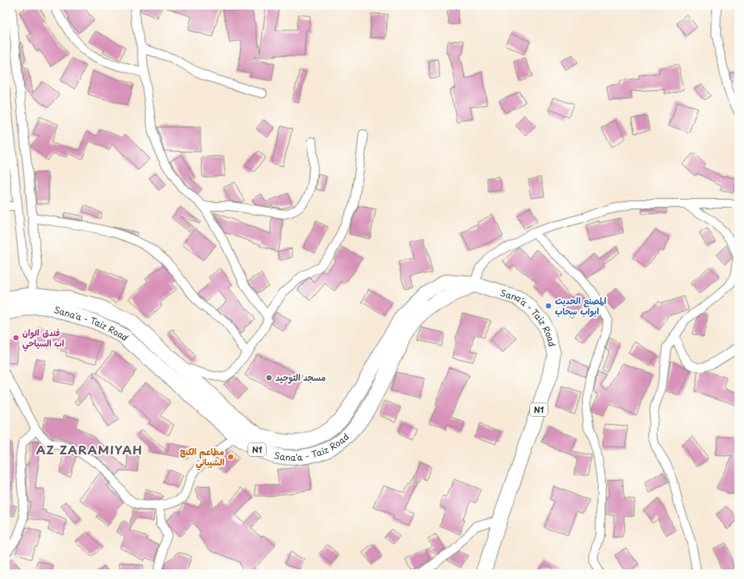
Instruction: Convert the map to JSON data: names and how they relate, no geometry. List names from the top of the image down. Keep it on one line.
{"streets":{"highway":["Sana'a - Taiz Road","N1"]},"districts":["AZ ZARAMIYAH"],"places":["المصنع الحديث ابواب سحاب","فندق الوان اب السياحي","مسجد التوحيد","مطاعم الكنج الشيباني"]}
